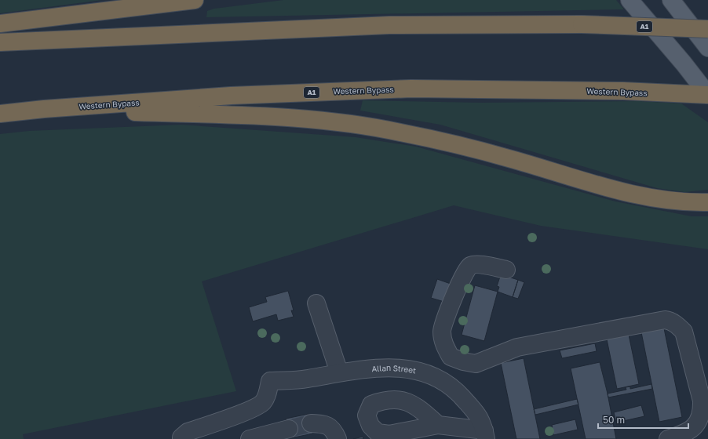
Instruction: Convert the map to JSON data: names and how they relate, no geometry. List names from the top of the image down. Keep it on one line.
{"streets":{"highway":["A1","Western Bypass"],"street":["Allan Street"]},"scale_bar":"50 m"}
